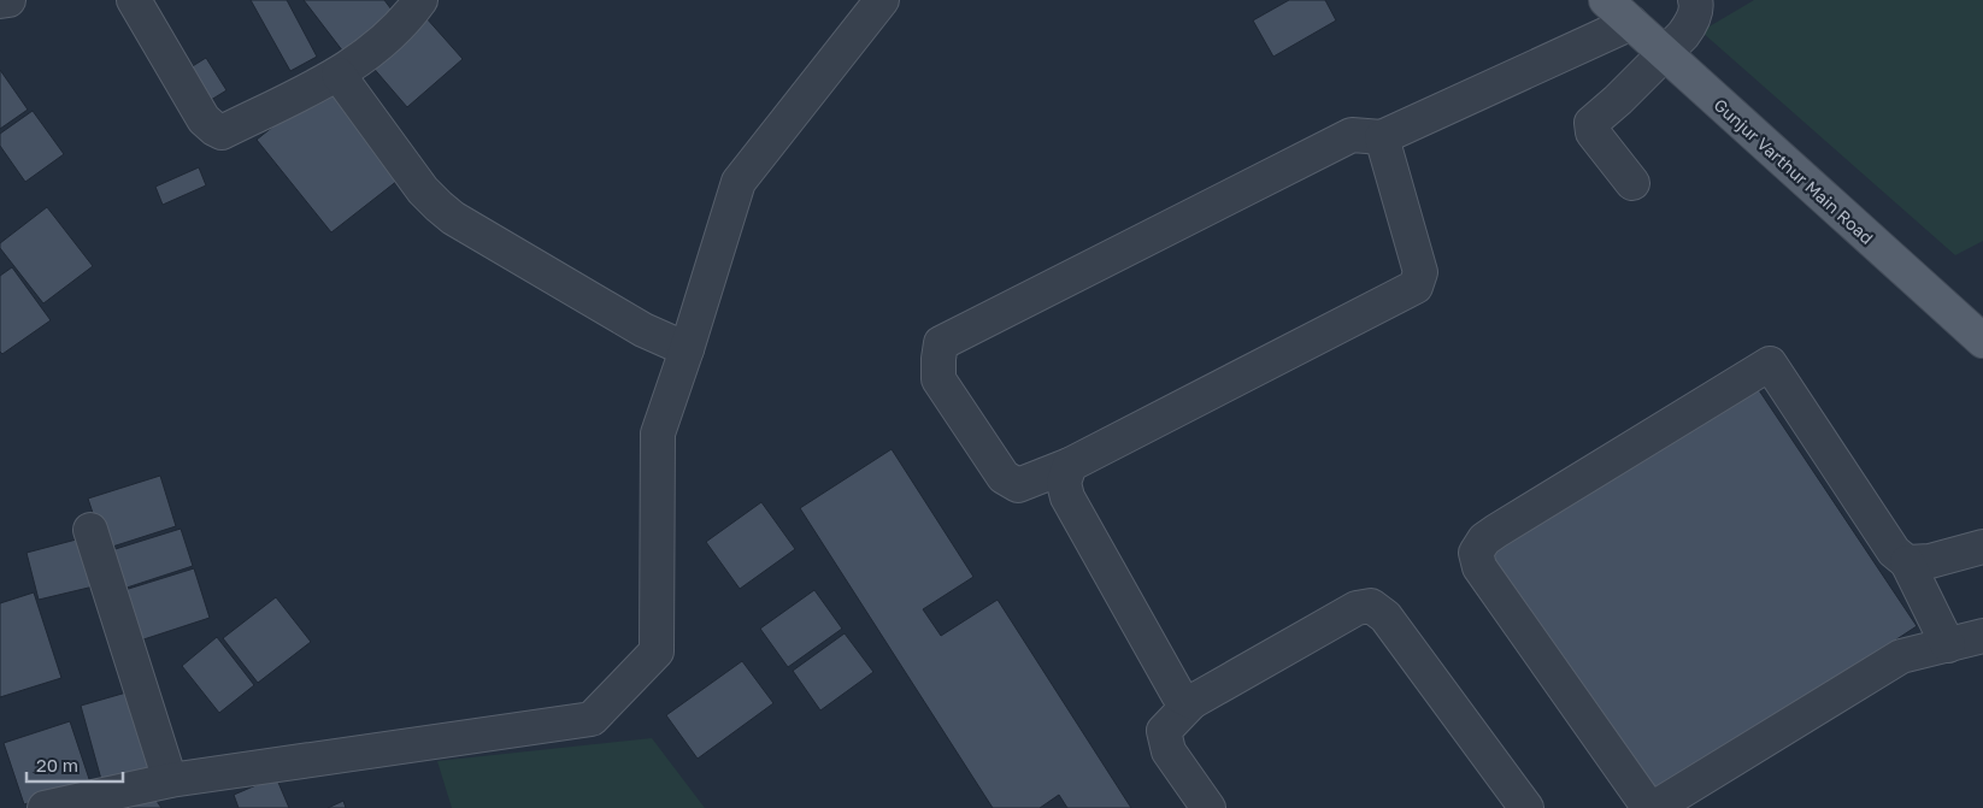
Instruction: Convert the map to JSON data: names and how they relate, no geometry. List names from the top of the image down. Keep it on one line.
{"streets":{"main road":["Gunjur Varthur Main Road"]},"scale_bar":"20 m"}
